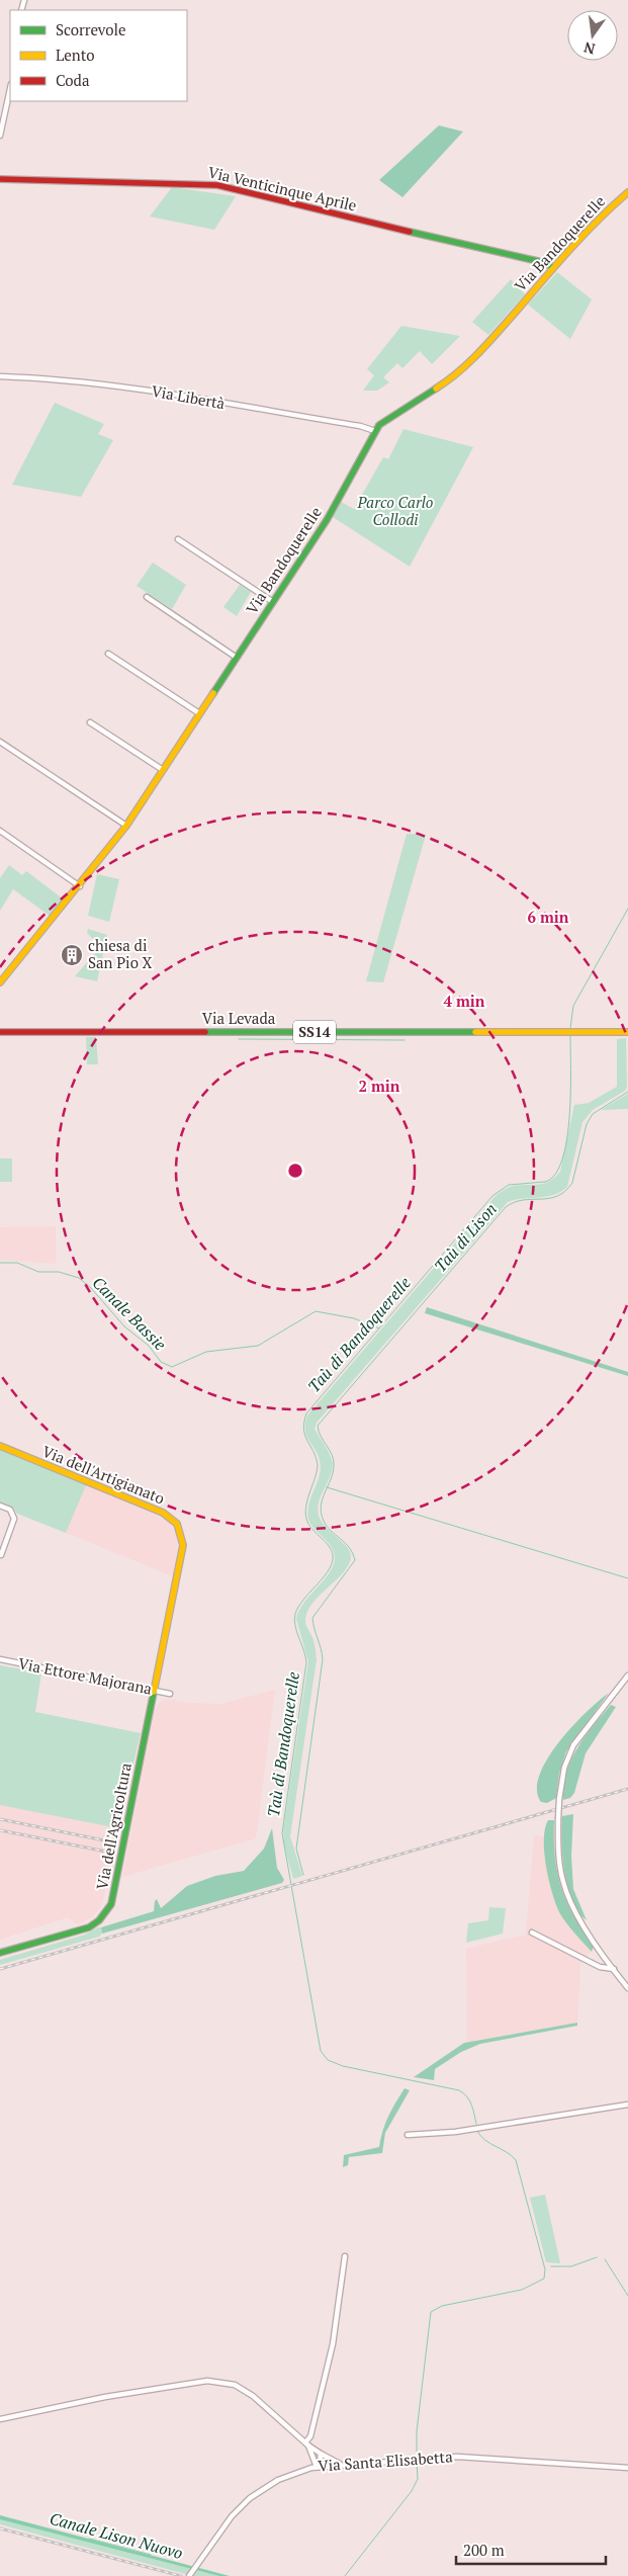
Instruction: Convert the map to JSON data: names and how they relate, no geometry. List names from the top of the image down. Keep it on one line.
{"streets":{"street":["Via Venticinque Aprile","Via Bandoquerelle","Via Libertà","Via Levada","SS14","Via dell'Artigianato","Via Ettore Majorana","Via dell'Agricoltura","Via Santa Elisabetta"]},"crossings":[["Via Venticinque Aprile","Via Bandoquerelle"],["Via Bandoquerelle","Via Libertà"],["Via dell'Artigianato","Via Ettore Majorana"],["Via dell'Artigianato","Via dell'Agricoltura"],["Via Ettore Majorana","Via dell'Agricoltura"]],"water":["Taù di Lison","Canale Bassie","Taù di Bandoquerelle","Canale Lison Nuovo"],"parks":["Parco Carlo Collodi"],"places":{"building":["chiesa di San Pio X"]},"legend":["Scorrevole","Lento","Coda"],"scale_bar":"200 m","north":"bottom","rings":["6 min","4 min","2 min"]}
